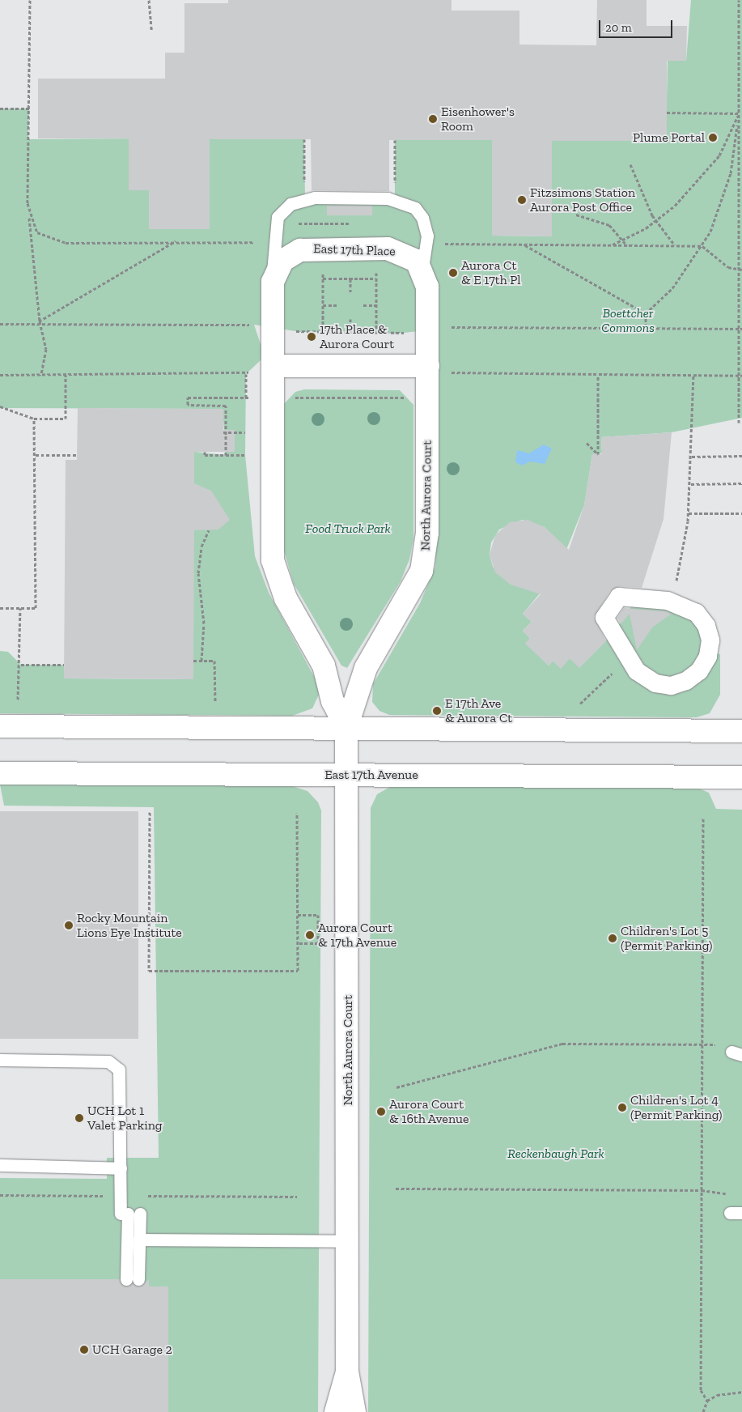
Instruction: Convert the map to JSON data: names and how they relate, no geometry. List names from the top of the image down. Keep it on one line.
{"streets":{"street":["East 17th Place","North Aurora Court","East 17th Avenue"]},"crossings":[["East 17th Place","North Aurora Court"],["North Aurora Court","East 17th Avenue"]],"parks":["Boettcher Commons","Food Truck Park","Reckenbaugh Park"],"places":["Eisenhower's Room","Plume Portal","Fitzsimons Station Aurora Post Office","Aurora Ct & E 17th Pl","17th Place & Aurora Court","E 17th Ave & Aurora Ct","Rocky Mountain Lions Eye Institute","Aurora Court & 17th Avenue","Children's Lot 5 (Permit Parking)","Children's Lot 4 (Permit Parking)","Aurora Court & 16th Avenue","UCH Lot 1 Valet Parking","UCH Garage 2"],"scale_bar":"20 m"}
